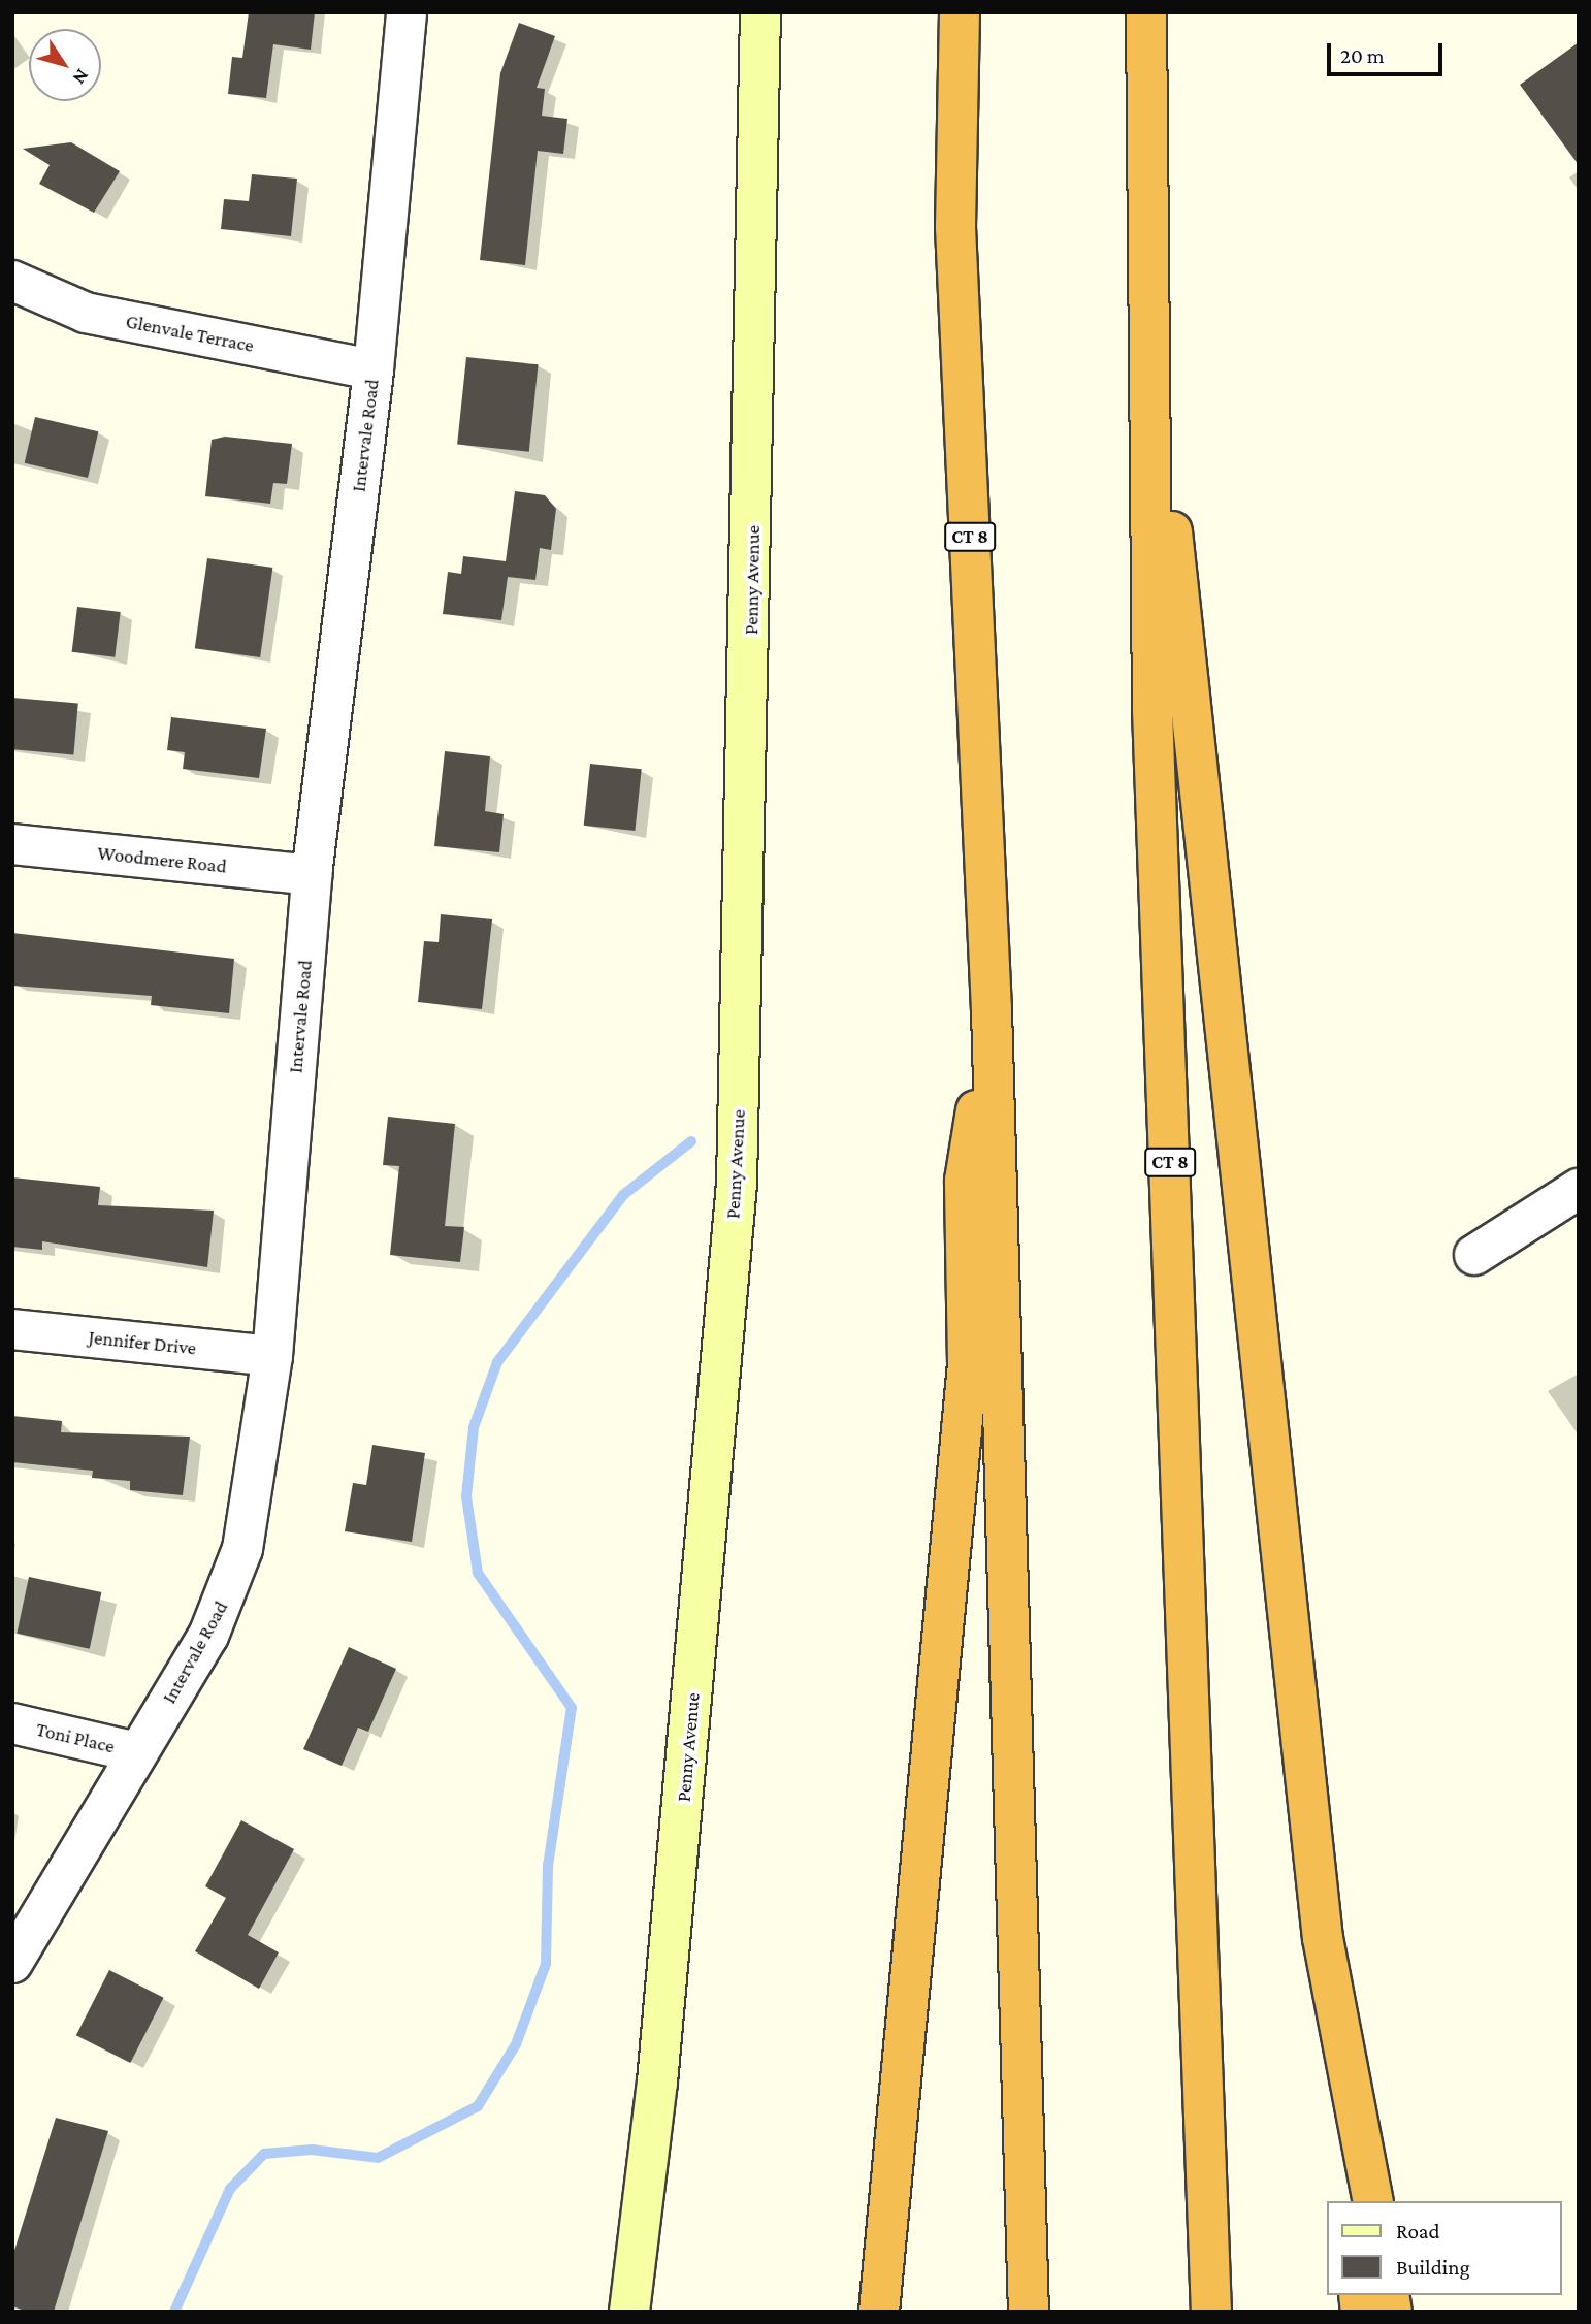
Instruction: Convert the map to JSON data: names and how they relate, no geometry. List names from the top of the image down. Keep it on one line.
{"streets":{"highway":["CT 8"],"main road":["Penny Avenue"],"street":["Glenvale Terrace","Intervale Road","Woodmere Road","Jennifer Drive","Toni Place"]},"crossings":[["Glenvale Terrace","Intervale Road"],["Intervale Road","Woodmere Road"],["Intervale Road","Jennifer Drive"],["Intervale Road","Toni Place"]],"legend":["Road","Building"],"scale_bar":"20 m","north":"bottom right"}
